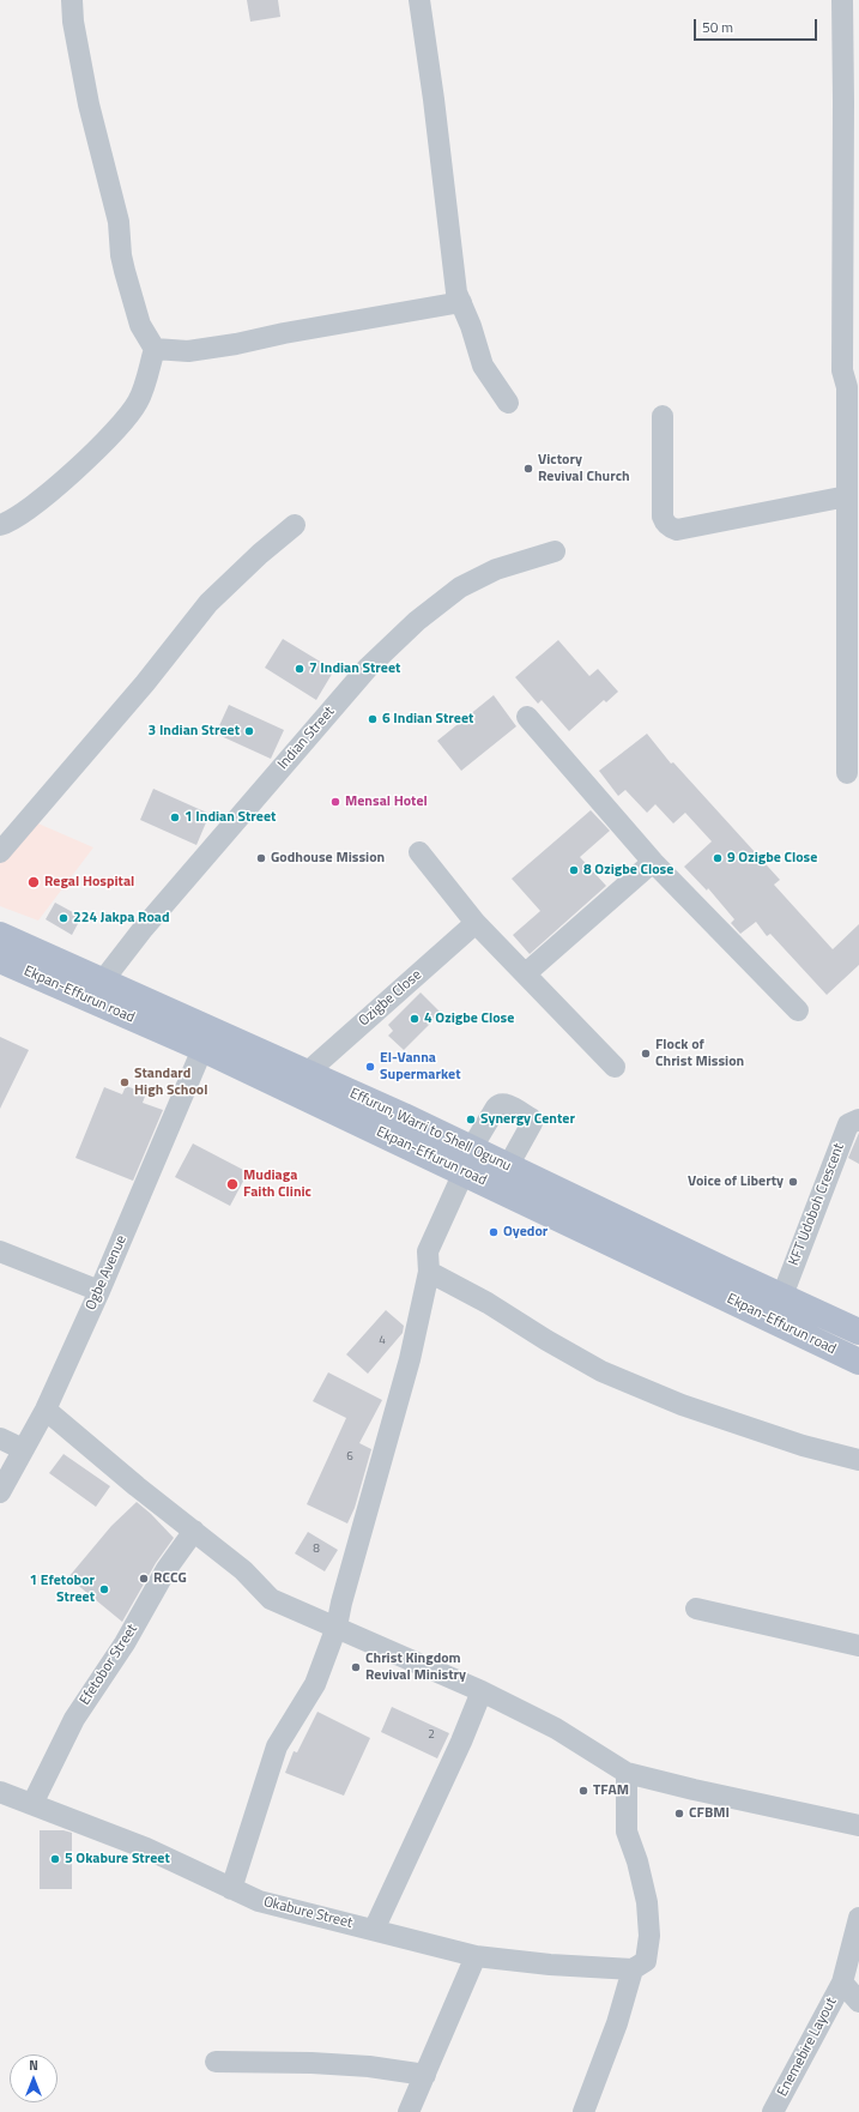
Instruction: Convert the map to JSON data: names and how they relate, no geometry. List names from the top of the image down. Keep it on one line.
{"streets":{"main road":["Ekpan-Effurun road","Effurun, Warri to Shell Ogunu"],"street":["Indian Street","Ozigbe Close","KFT Udoboh Crescent","Ogbe Avenue","Efetobor Street","Okabure Street","Enemebire Layout"]},"crossings":[["Indian Street","Effurun, Warri to Shell Ogunu"],["Ekpan-Effurun road","Effurun, Warri to Shell Ogunu"],["Ekpan-Effurun road","Ogbe Avenue"],["Ozigbe Close","Effurun, Warri to Shell Ogunu"],["Effurun, Warri to Shell Ogunu","KFT Udoboh Crescent"],["Efetobor Street","Okabure Street"]],"places":["Victory Revival Church","7 Indian Street","6 Indian Street","3 Indian Street","Mensal Hotel","1 Indian Street","Godhouse Mission","9 Ozigbe Close","8 Ozigbe Close","Regal Hospital","224 Jakpa Road","4 Ozigbe Close","Flock of Christ Mission","El-Vanna Supermarket","Standard High School","Synergy Center","Voice of Liberty","Mudiaga Faith Clinic","Oyedor","RCCG","1 Efetobor Street","Christ Kingdom Revival Ministry","TFAM","CFBMI","5 Okabure Street"],"house_numbers":["4","6","8","2"],"scale_bar":"50 m","north":"top"}
